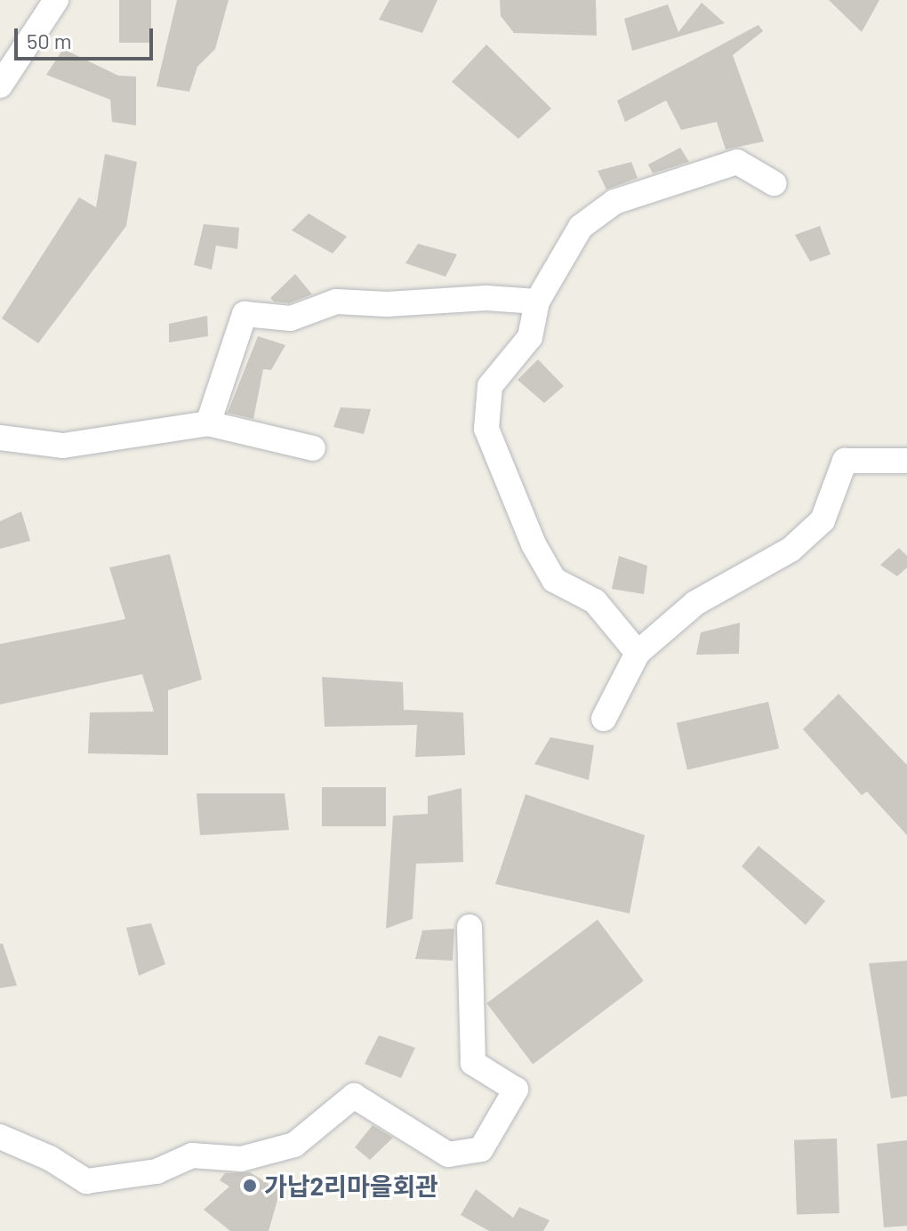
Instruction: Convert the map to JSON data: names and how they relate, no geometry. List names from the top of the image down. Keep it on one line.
{"places":["가납2리마을회관"],"scale_bar":"50 m"}
